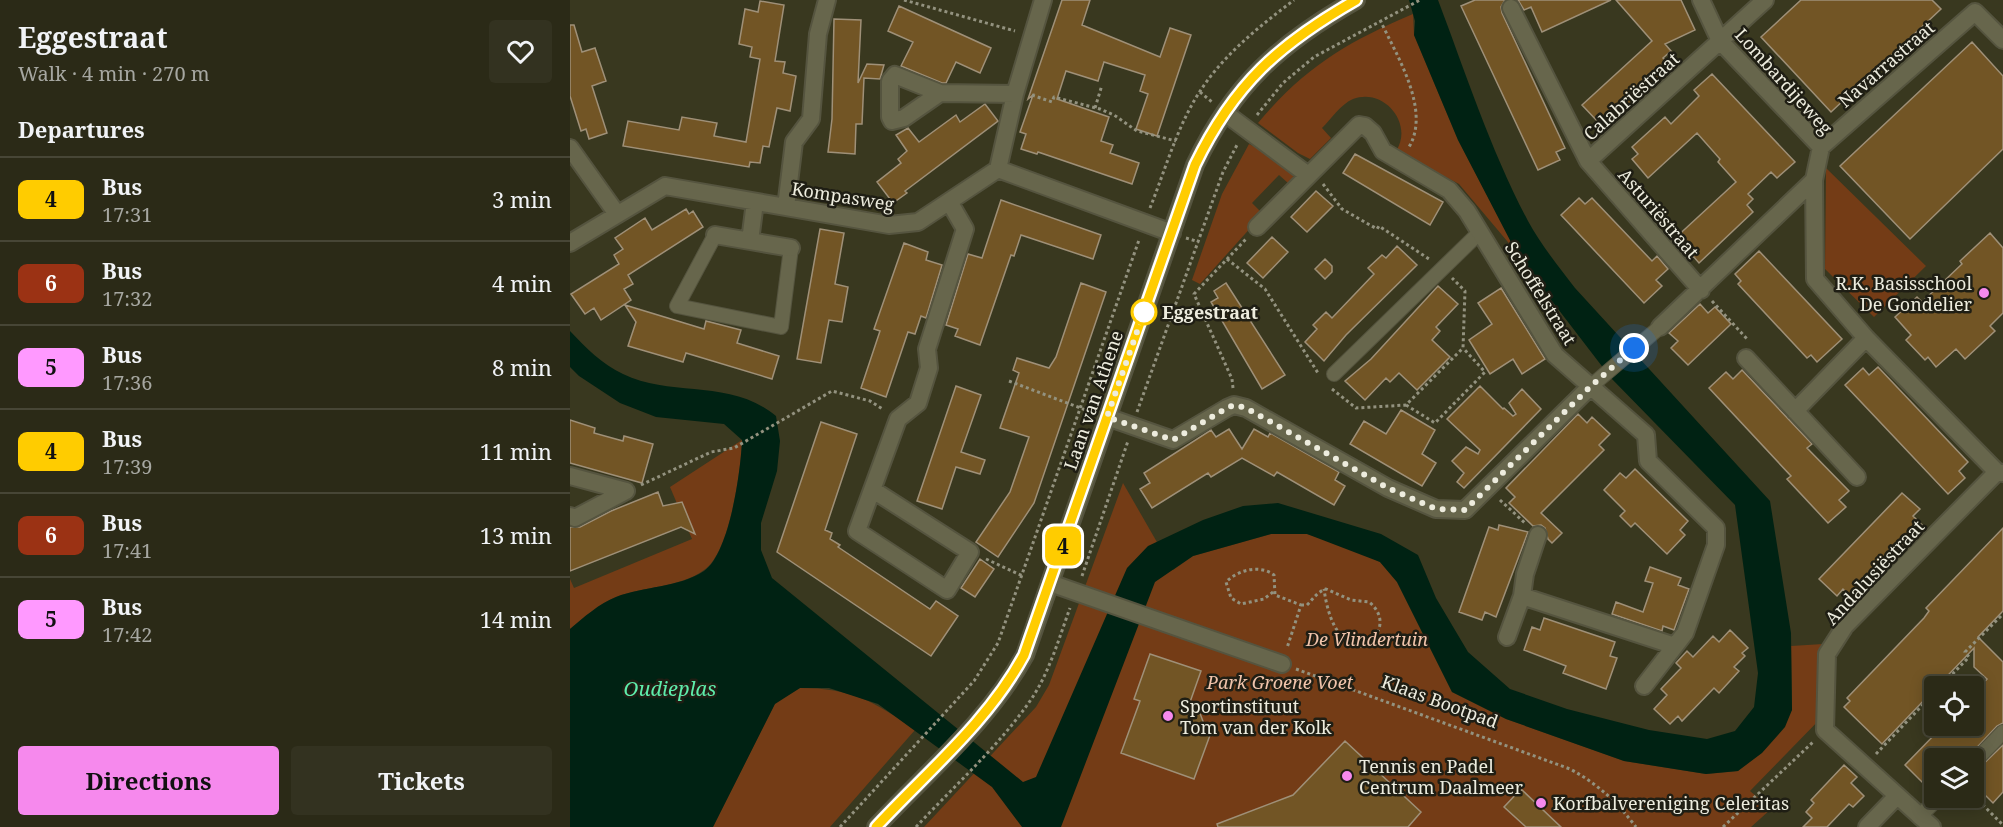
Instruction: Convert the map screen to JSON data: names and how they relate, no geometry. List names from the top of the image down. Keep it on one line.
{"streets":{"street":["Navarrastraat","Lombardijeweg","Calabriëstraat","Kompasweg","Asturiëstraat","Schoffelstraat","Laan van Athene","Andalusiëstraat"],"path":["Klaas Bootpad"]},"crossings":[["Navarrastraat","Lombardijeweg"],["Lombardijeweg","Calabriëstraat"],["Lombardijeweg","Andalusiëstraat"],["Calabriëstraat","Asturiëstraat"]],"water":["Oudieplas"],"parks":["De Vlindertuin","Park Groene Voet"],"places":["R.K. Basisschool De Gondelier","Eggestraat","Sportinstituut Tom van der Kolk","Tennis en Padel Centrum Daalmeer","Korfbalvereniging Celeritas"],"lines":["bus line 4"],"page":{"heading":[["Eggestraat","Walk · 4 min · 270 m"],"Departures"],"on_map":"4","list":[{"mark":"4","name":"Bus","note":"17:31","value":"3 min"},{"mark":"6","name":"Bus","note":"17:32","value":"4 min"},{"mark":"5","name":"Bus","note":"17:36","value":"8 min"},{"mark":"4","name":"Bus","note":"17:39","value":"11 min"},{"mark":"6","name":"Bus","note":"17:41","value":"13 min"},{"mark":"5","name":"Bus","note":"17:42","value":"14 min"}],"buttons":["Directions","Tickets"]}}
